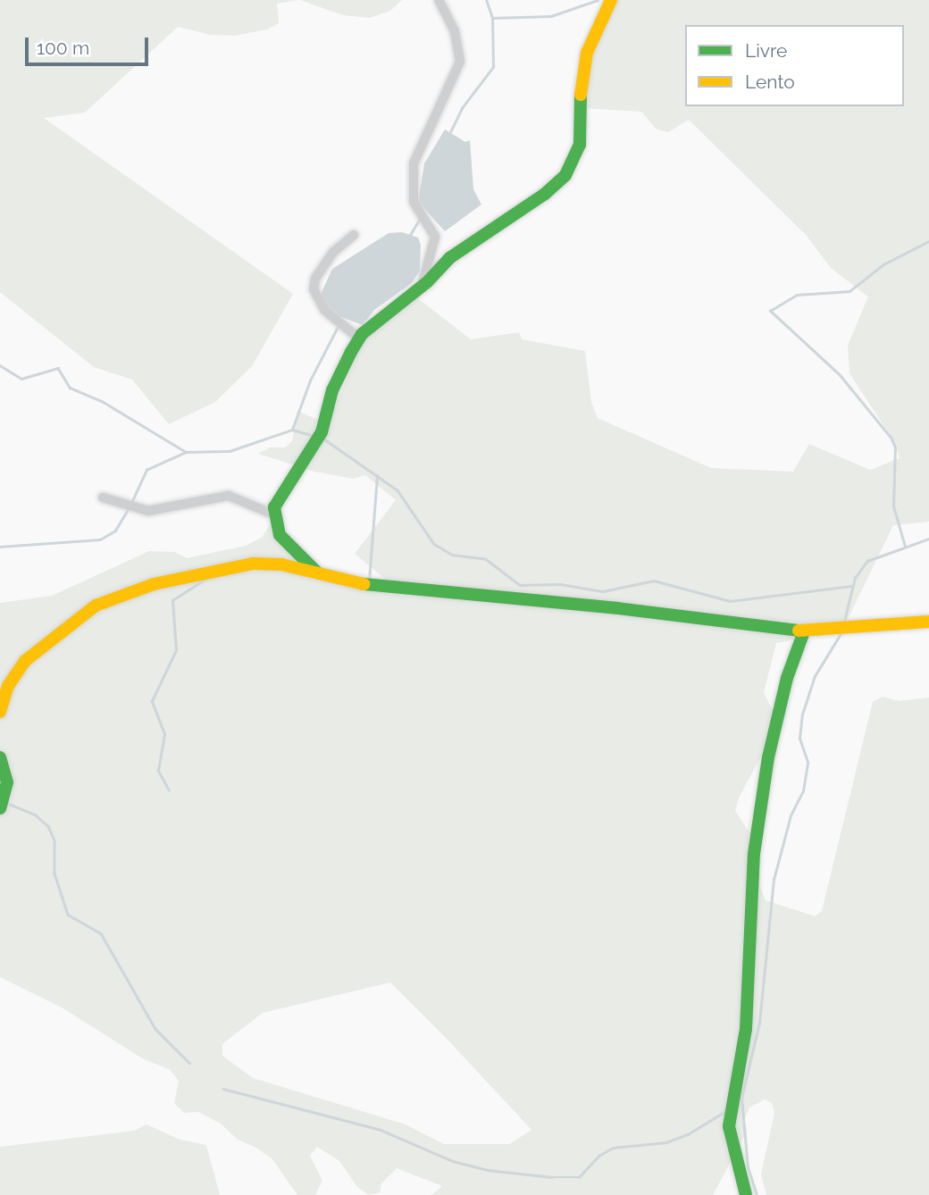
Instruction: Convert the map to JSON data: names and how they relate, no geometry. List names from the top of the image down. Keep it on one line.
{"legend":["Livre","Lento"],"scale_bar":"100 m"}
